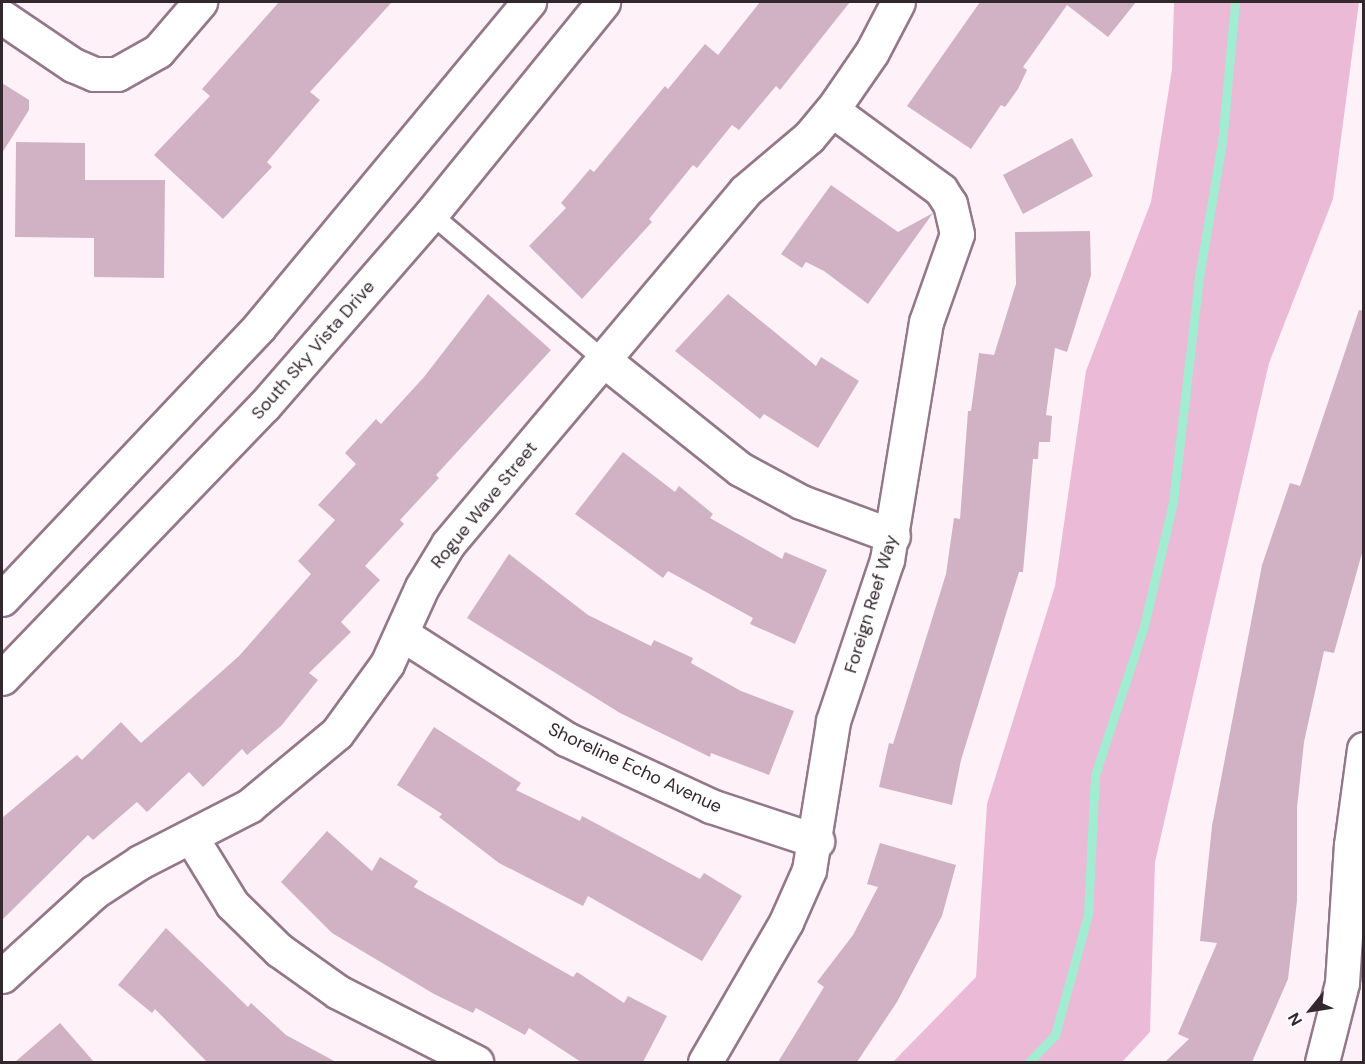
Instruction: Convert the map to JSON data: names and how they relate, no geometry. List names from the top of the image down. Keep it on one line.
{"streets":{"street":["South Sky Vista Drive","Rogue Wave Street","Foreign Reef Way","Shoreline Echo Avenue"]},"crossings":[["Rogue Wave Street","Foreign Reef Way"],["Rogue Wave Street","Shoreline Echo Avenue"],["Foreign Reef Way","Shoreline Echo Avenue"]],"north":"bottom left"}
